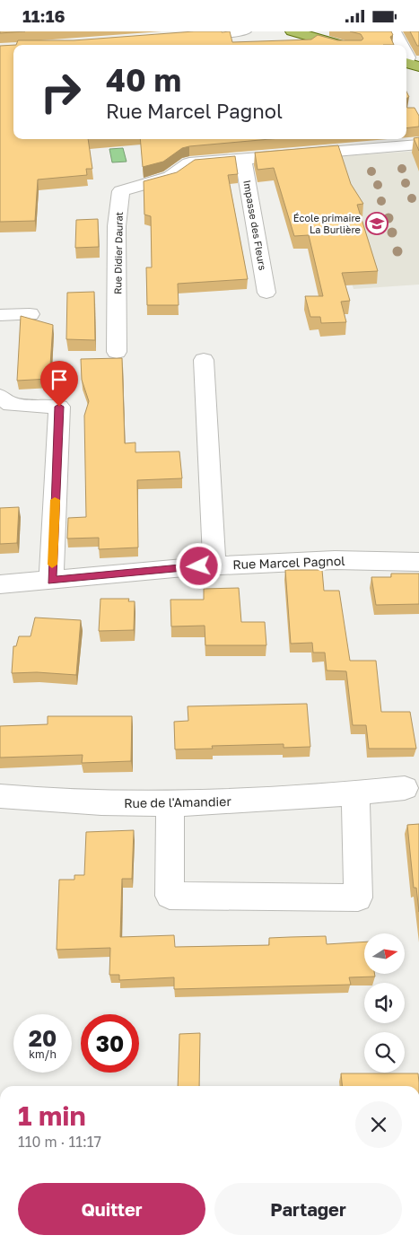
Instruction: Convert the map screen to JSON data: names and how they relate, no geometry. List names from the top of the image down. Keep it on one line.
{"streets":{"street":["Impasse des Fleurs","Rue Didier Daurat","Rue Marcel Pagnol","Rue de l'Amandier"]},"crossings":[["Impasse des Fleurs","Rue Didier Daurat"]],"places":{"school or university":["École primaire La Burlière"]},"north":"right","page":{"status":"11:16","turn":["40 m","Rue Marcel Pagnol"],"speed":"20 km/h","limit":"30","heading":["1 min","110 m · 11:17"],"buttons":["Quitter","Partager"]}}
